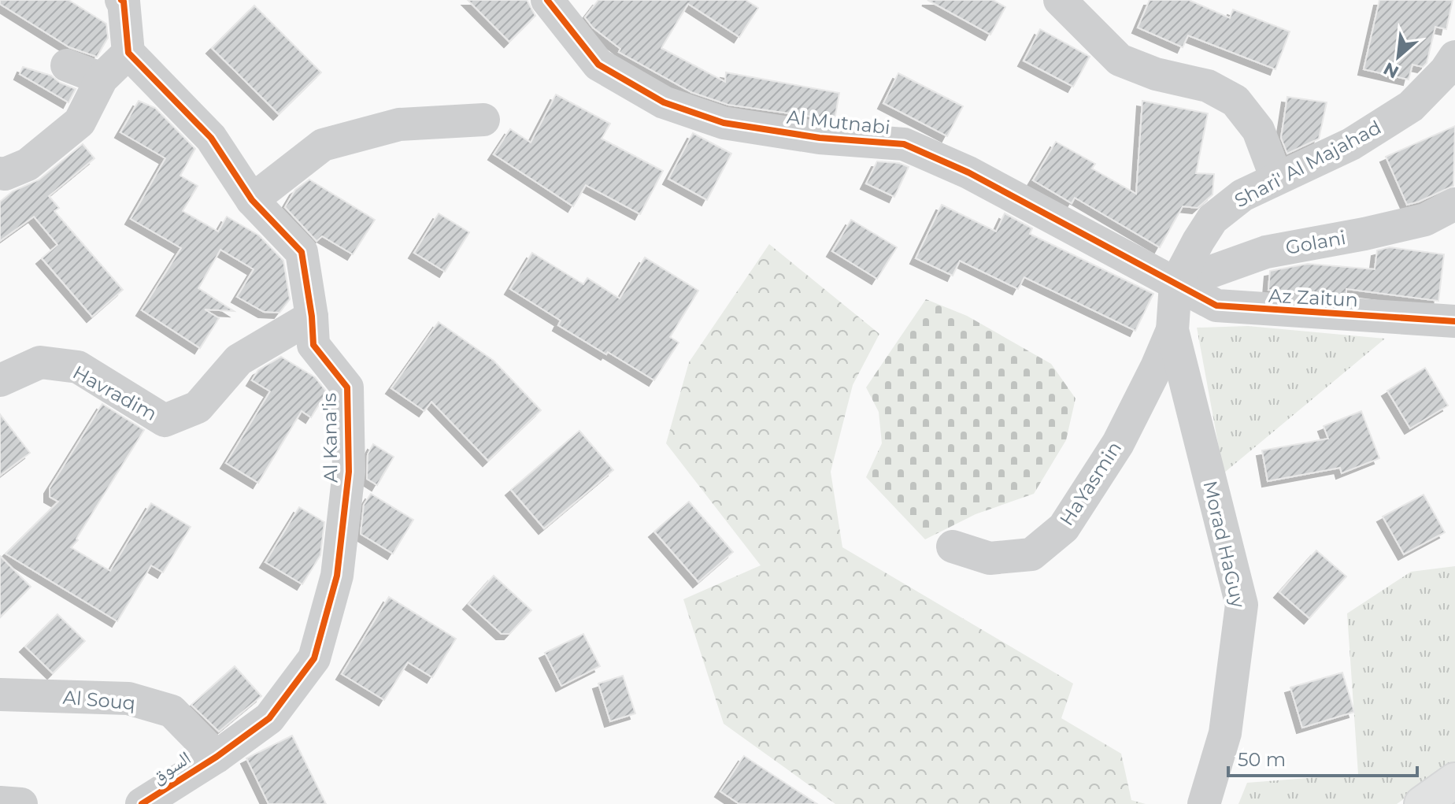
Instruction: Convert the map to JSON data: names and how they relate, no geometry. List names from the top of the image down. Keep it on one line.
{"streets":{"street":["Al Mutnabi","Shari' Al Majahad","Golani","Az Zaitun","Havradim","Al Kana'is","HaYasmin","Morad HaGuy","Al Souq","السوق"]},"crossings":[["Al Mutnabi","Shari' Al Majahad"],["Al Mutnabi","Golani"],["Al Mutnabi","Az Zaitun"],["Al Mutnabi","Morad HaGuy"],["Shari' Al Majahad","Golani"],["Shari' Al Majahad","Az Zaitun"],["Shari' Al Majahad","Morad HaGuy"],["Golani","Az Zaitun"],["Golani","Morad HaGuy"],["Az Zaitun","Morad HaGuy"],["Havradim","Al Kana'is"],["Al Kana'is","Al Souq"],["Al Kana'is","السوق"],["HaYasmin","Morad HaGuy"],["Al Souq","السوق"]],"scale_bar":"50 m","north":"bottom left"}
